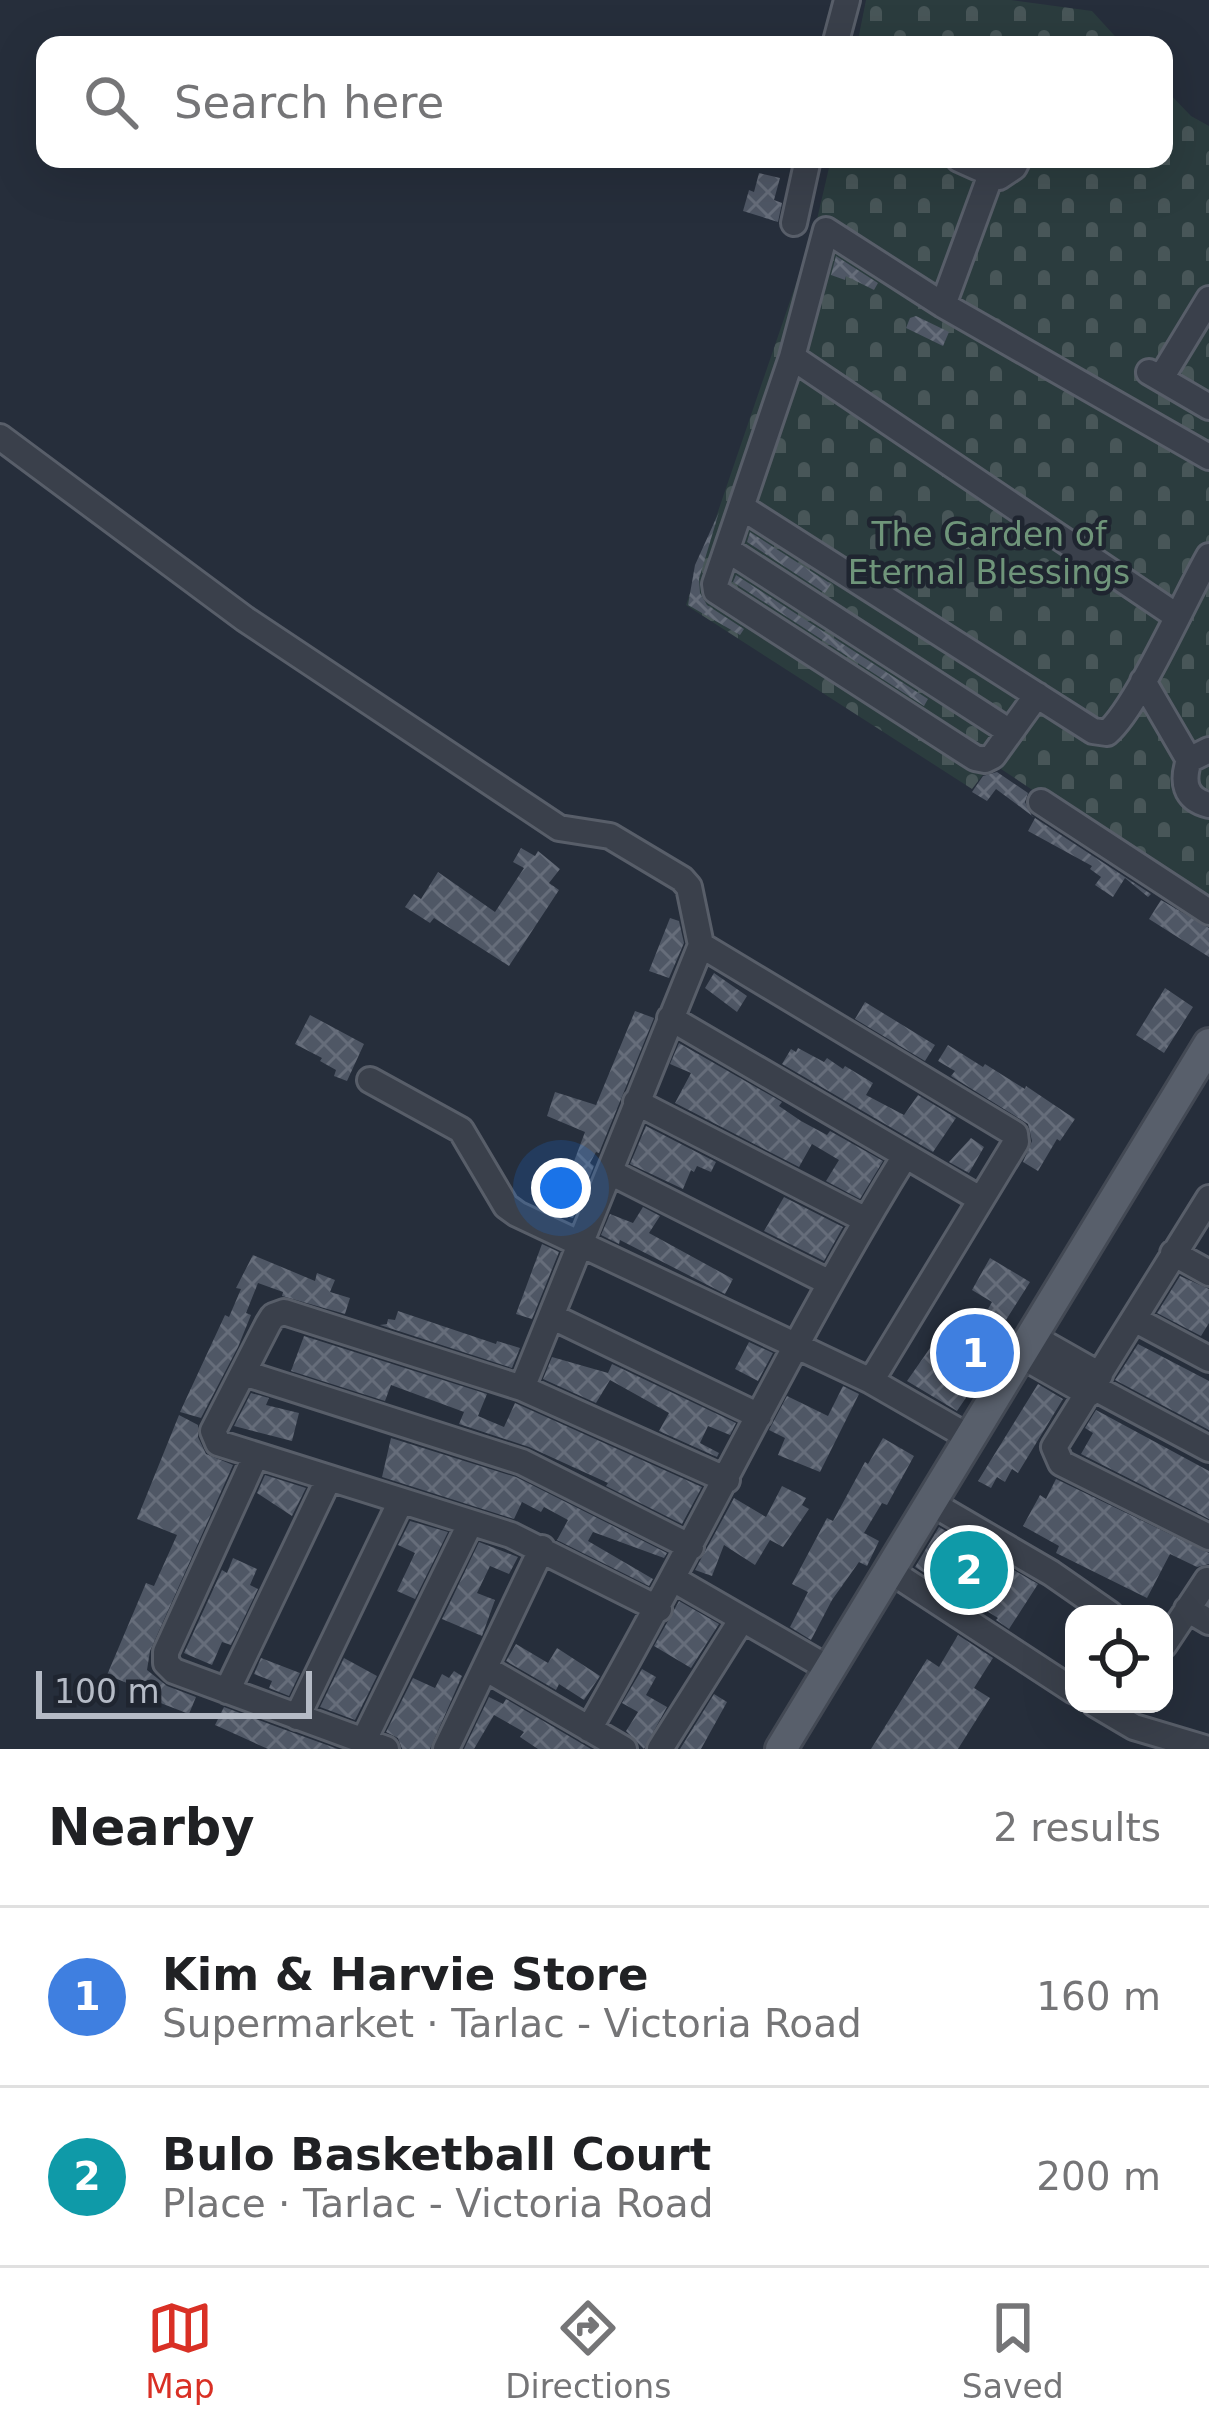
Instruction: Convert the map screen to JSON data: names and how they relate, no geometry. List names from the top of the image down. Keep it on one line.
{"parks":["The Garden of Eternal Blessings"],"scale_bar":"100 m","page":{"search":"Search here","pins":["1","2"],"scale":"100 m","heading":["Nearby","2 results"],"list":[{"mark":"1","name":"Kim & Harvie Store","note":"Supermarket · Tarlac - Victoria Road","value":"160 m"},{"mark":"2","name":"Bulo Basketball Court","note":"Place · Tarlac - Victoria Road","value":"200 m"}],"nav":["Map","Directions","Saved"]}}
